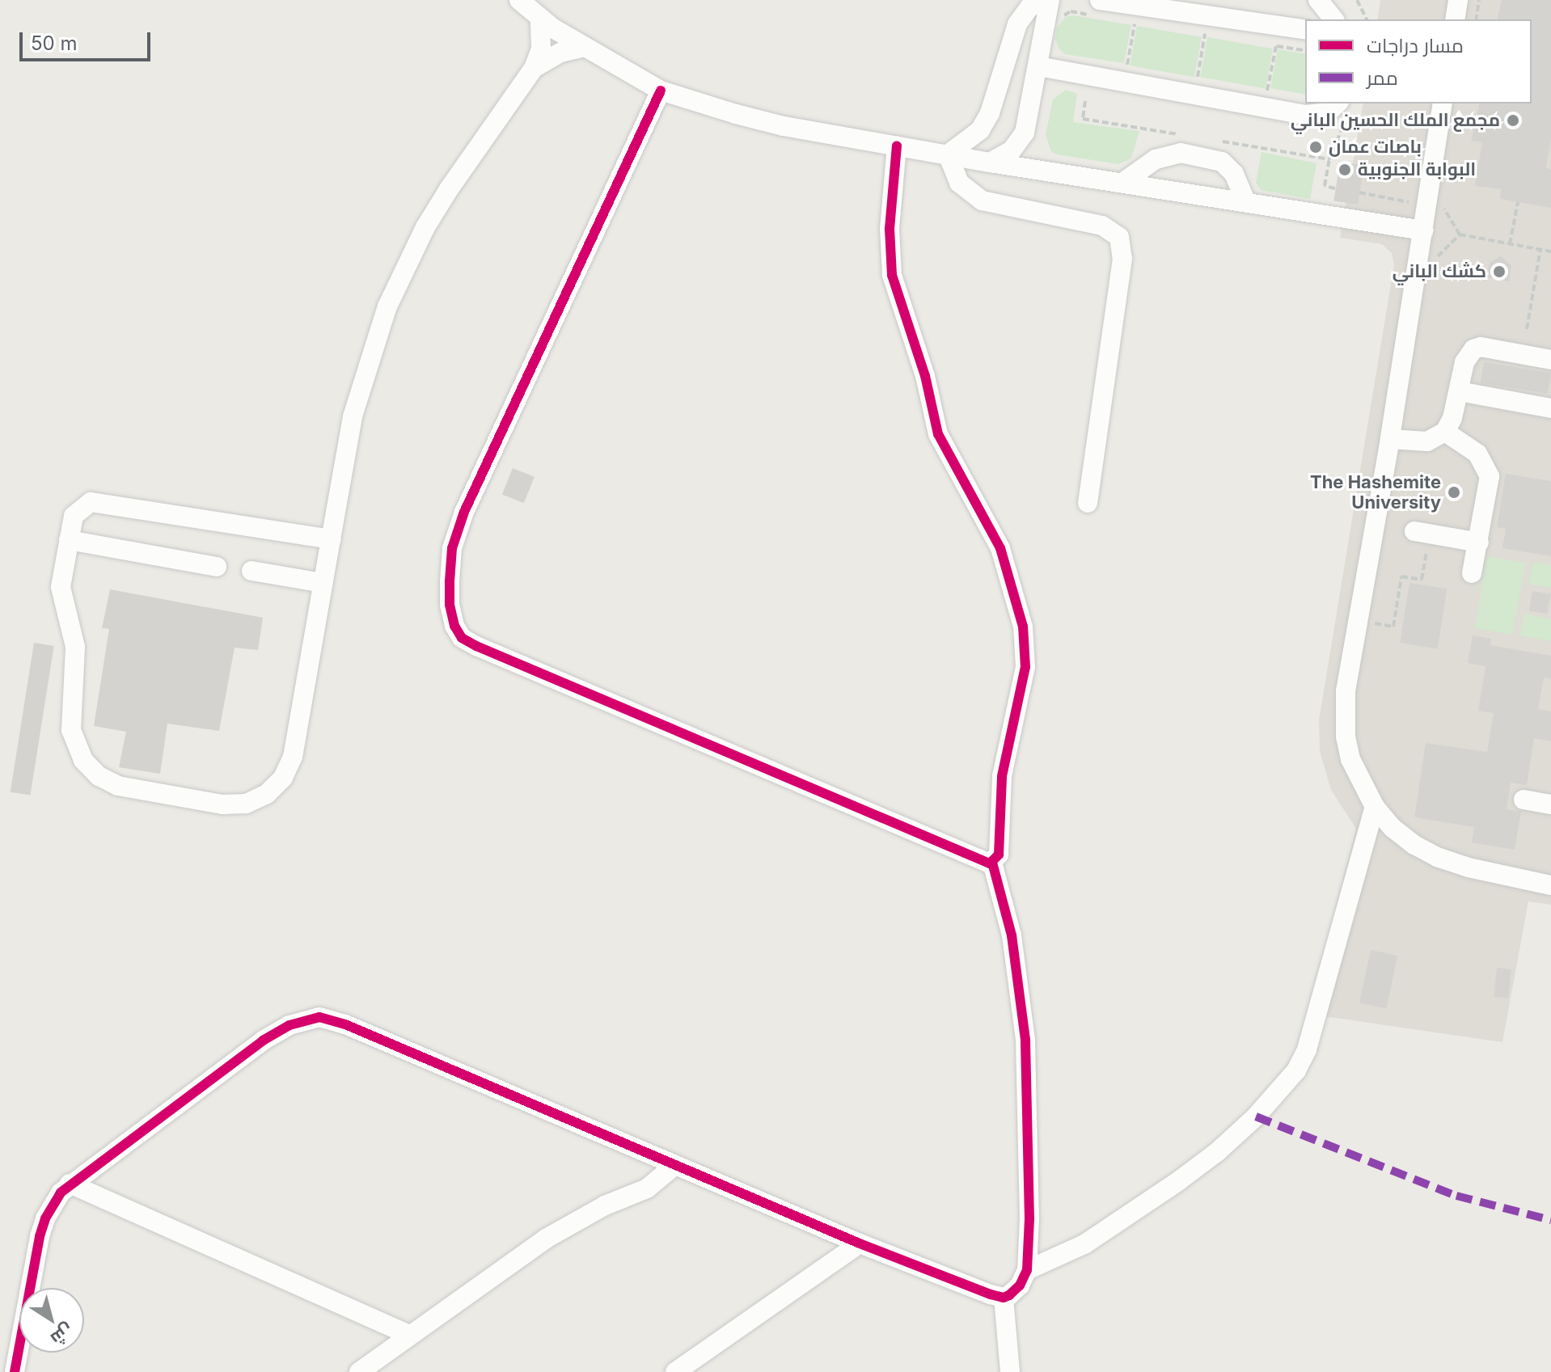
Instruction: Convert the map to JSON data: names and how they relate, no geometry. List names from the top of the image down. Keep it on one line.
{"places":["مجمع الملك الحسين الباني","باصات عمان","البوابة الجنوبية","كشك الباني","The Hashemite University"],"legend":["مسار دراجات","ممر"],"scale_bar":"50 m","north":"bottom right"}
